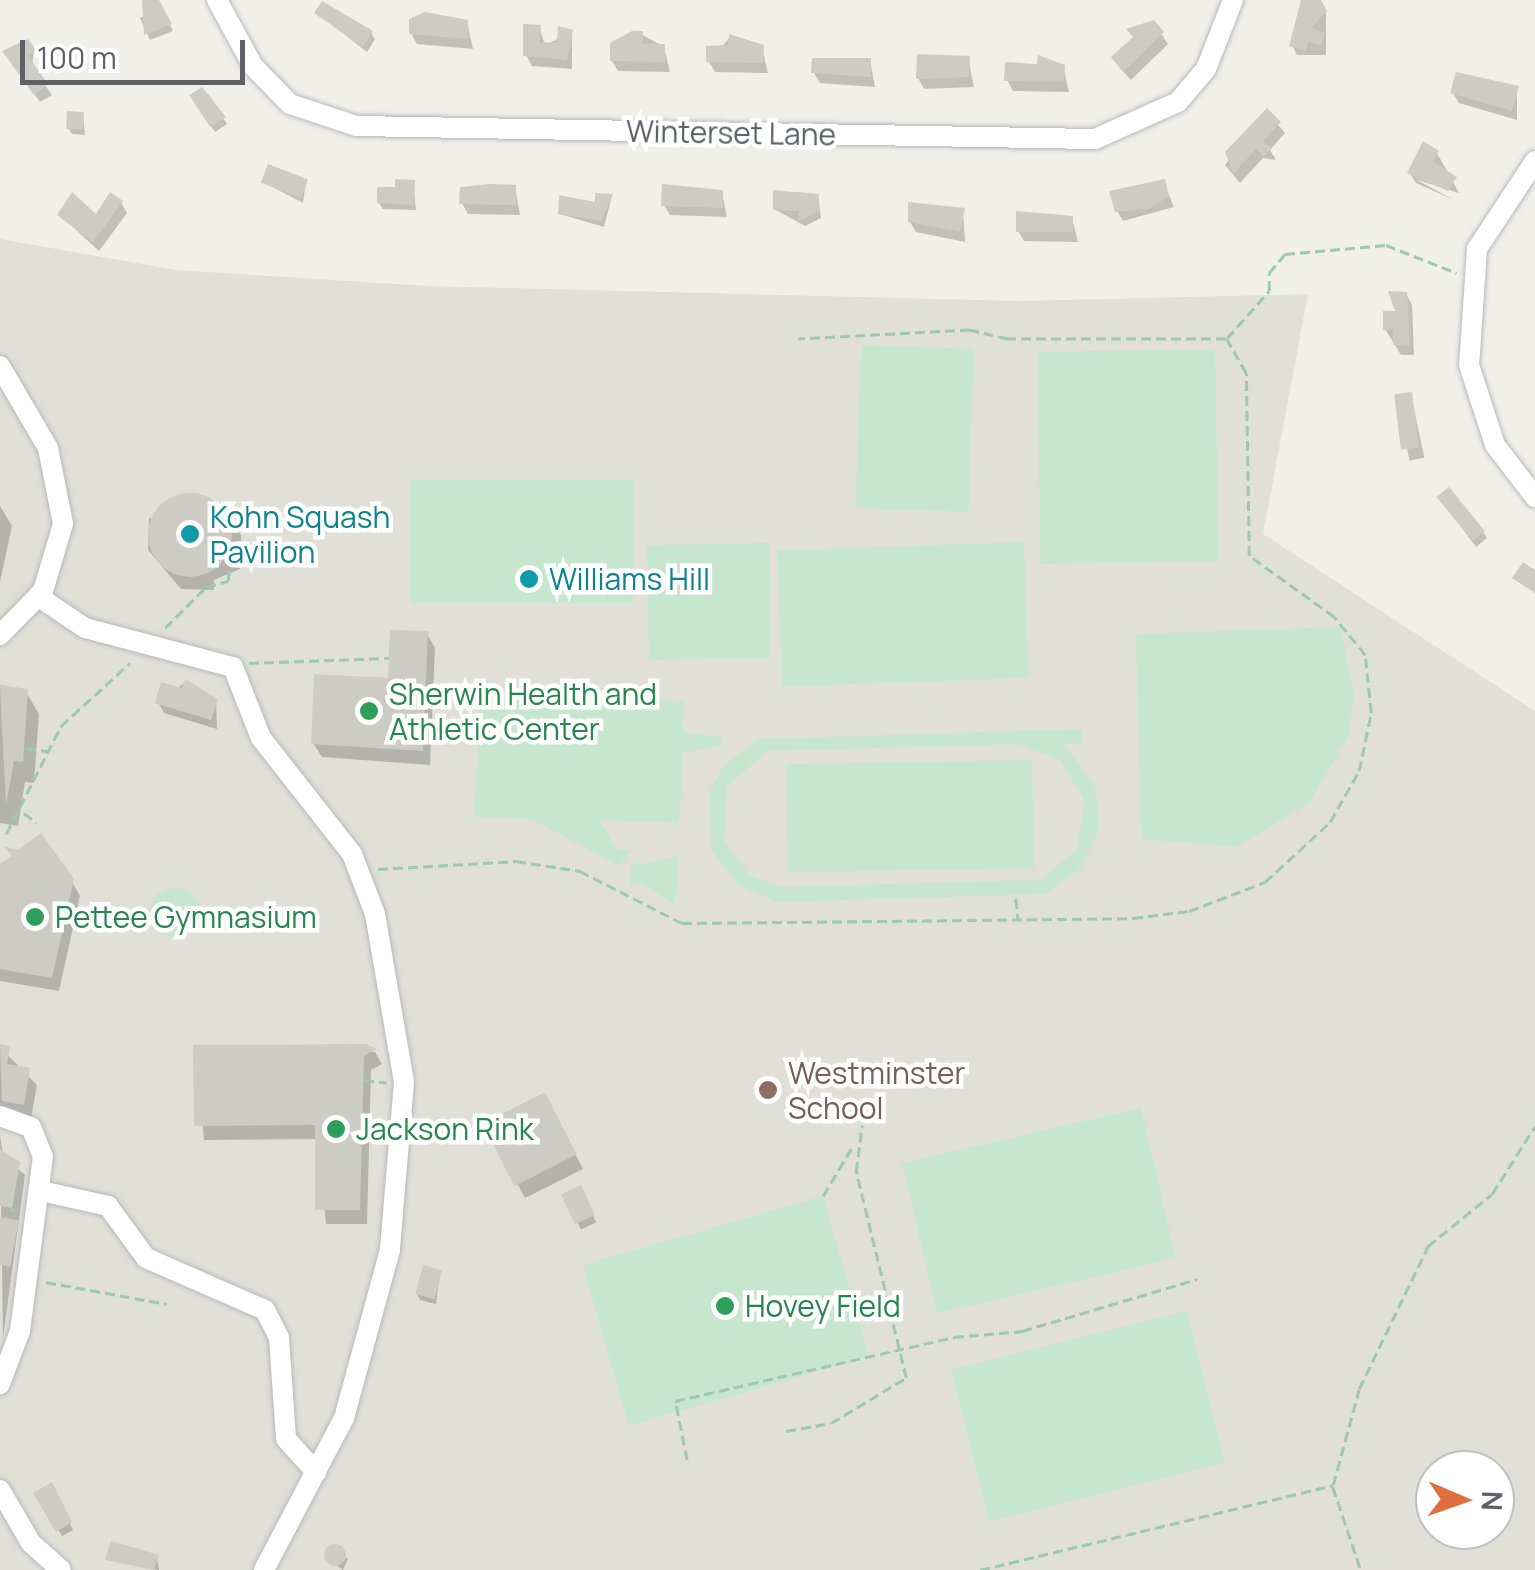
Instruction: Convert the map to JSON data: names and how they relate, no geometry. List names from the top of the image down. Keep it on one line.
{"streets":{"street":["Winterset Lane"]},"places":["Kohn Squash Pavilion","Williams Hill","Sherwin Health and Athletic Center","Pettee Gymnasium","Westminster School","Jackson Rink","Hovey Field"],"scale_bar":"100 m","north":"right"}
